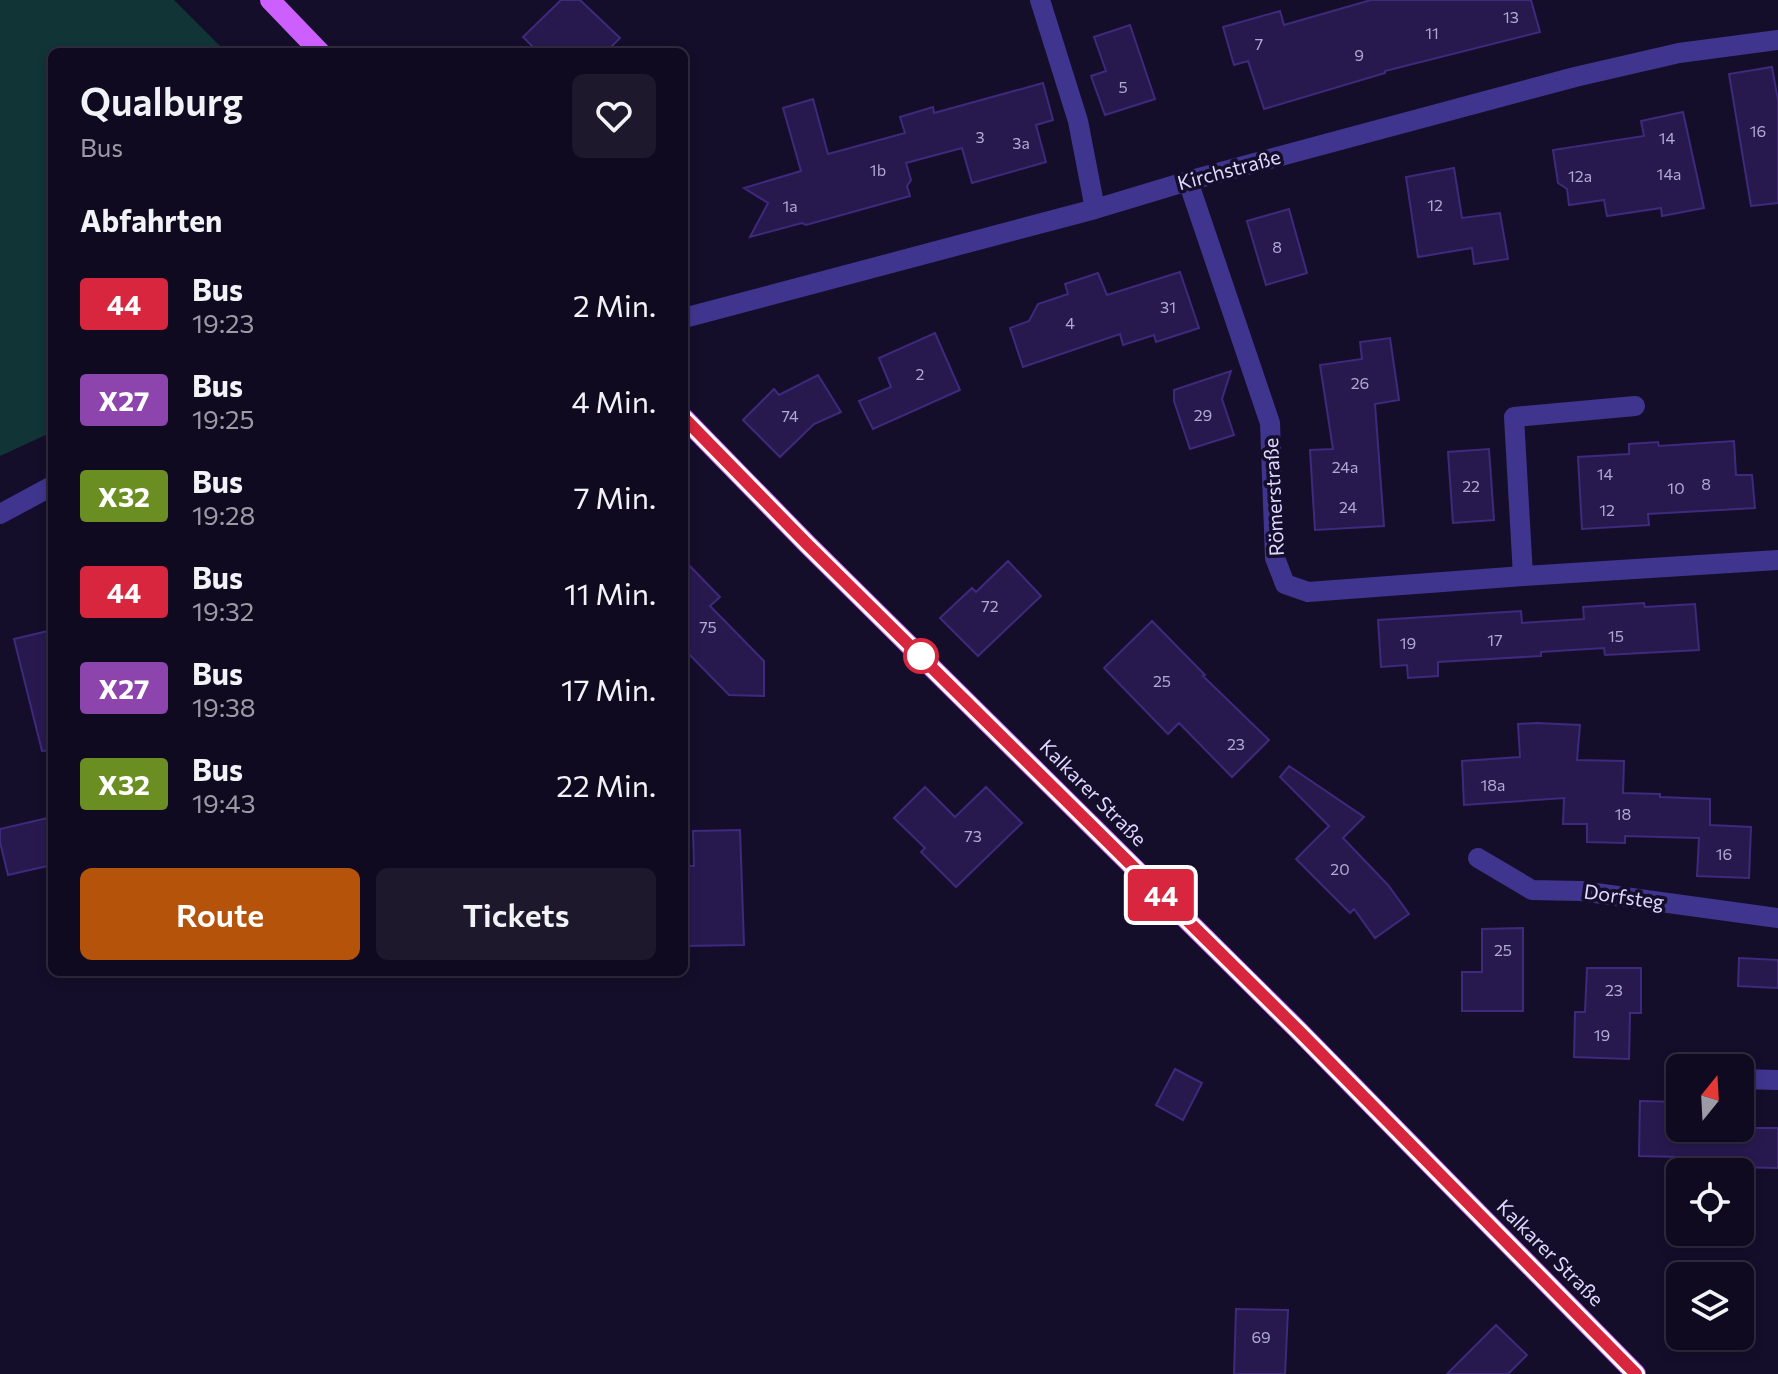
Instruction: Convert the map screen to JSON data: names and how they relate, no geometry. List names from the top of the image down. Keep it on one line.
{"streets":{"main road":["Kalkarer Straße"],"street":["Kirchstraße","Römerstraße","Dorfsteg"]},"crossings":[["Kirchstraße","Römerstraße"]],"lines":["bus line 44"],"house_numbers":["13","11","7","9","5","16","3","14","3a","1b","14a","12a","12","1a","8","31","4","2","26","29","74","24a","14","8","22","10","24","12","72","75","15","17","19","25","23","18a","18","73","16","20","25","23","19","69"],"north":"top","page":{"on_map":"44","heading":[["Qualburg","Bus"],"Abfahrten"],"list":[{"mark":"44","name":"Bus","note":"19:23","value":"2 Min."},{"mark":"X27","name":"Bus","note":"19:25","value":"4 Min."},{"mark":"X32","name":"Bus","note":"19:28","value":"7 Min."},{"mark":"44","name":"Bus","note":"19:32","value":"11 Min."},{"mark":"X27","name":"Bus","note":"19:38","value":"17 Min."},{"mark":"X32","name":"Bus","note":"19:43","value":"22 Min."}],"buttons":["Route","Tickets"]}}
